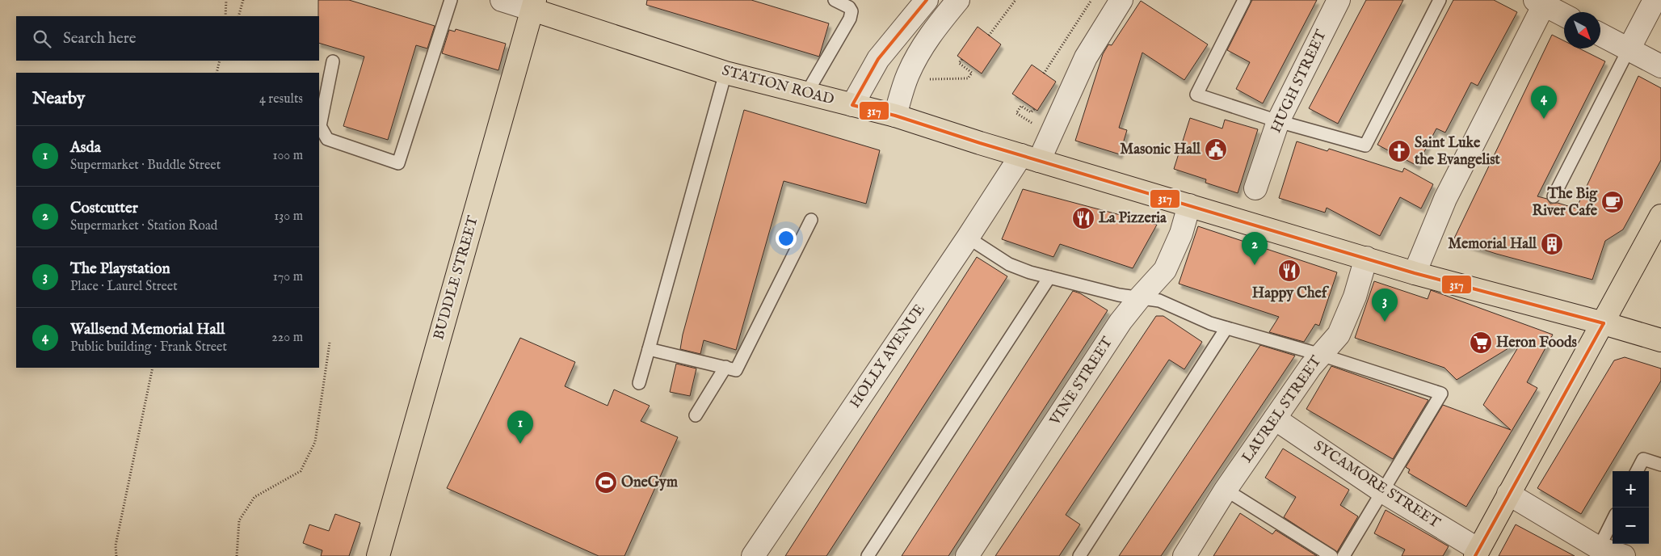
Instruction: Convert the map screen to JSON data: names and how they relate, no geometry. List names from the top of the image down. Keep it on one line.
{"streets":{"main road":["STATION ROAD","BUDDLE STREET"],"street":["HUGH STREET","HOLLY AVENUE","VINE STREET","LAUREL STREET","SYCAMORE STREET"]},"crossings":[["STATION ROAD","BUDDLE STREET"],["STATION ROAD","HOLLY AVENUE"],["STATION ROAD","VINE STREET"],["STATION ROAD","LAUREL STREET"],["LAUREL STREET","SYCAMORE STREET"]],"places":{"public building":["Masonic Hall"],"church":["Saint Luke the Evangelist"],"cafe":["The Big River Cafe"],"restaurant":["La Pizzeria","Happy Chef"],"building":["Memorial Hall"],"supermarket":["Heron Foods"],"sports":["OneGym"]},"lines":["transit line 317"],"north":"bottom right","page":{"search":"Search here","heading":["Nearby","4 results"],"pins":["4","2","3","1"],"list":[{"mark":"1","name":"Asda","note":"Supermarket · Buddle Street","value":"100 m"},{"mark":"2","name":"Costcutter","note":"Supermarket · Station Road","value":"130 m"},{"mark":"3","name":"The Playstation","note":"Place · Laurel Street","value":"170 m"},{"mark":"4","name":"Wallsend Memorial Hall","note":"Public building · Frank Street","value":"220 m"}],"map_buttons":["+","−"]}}
